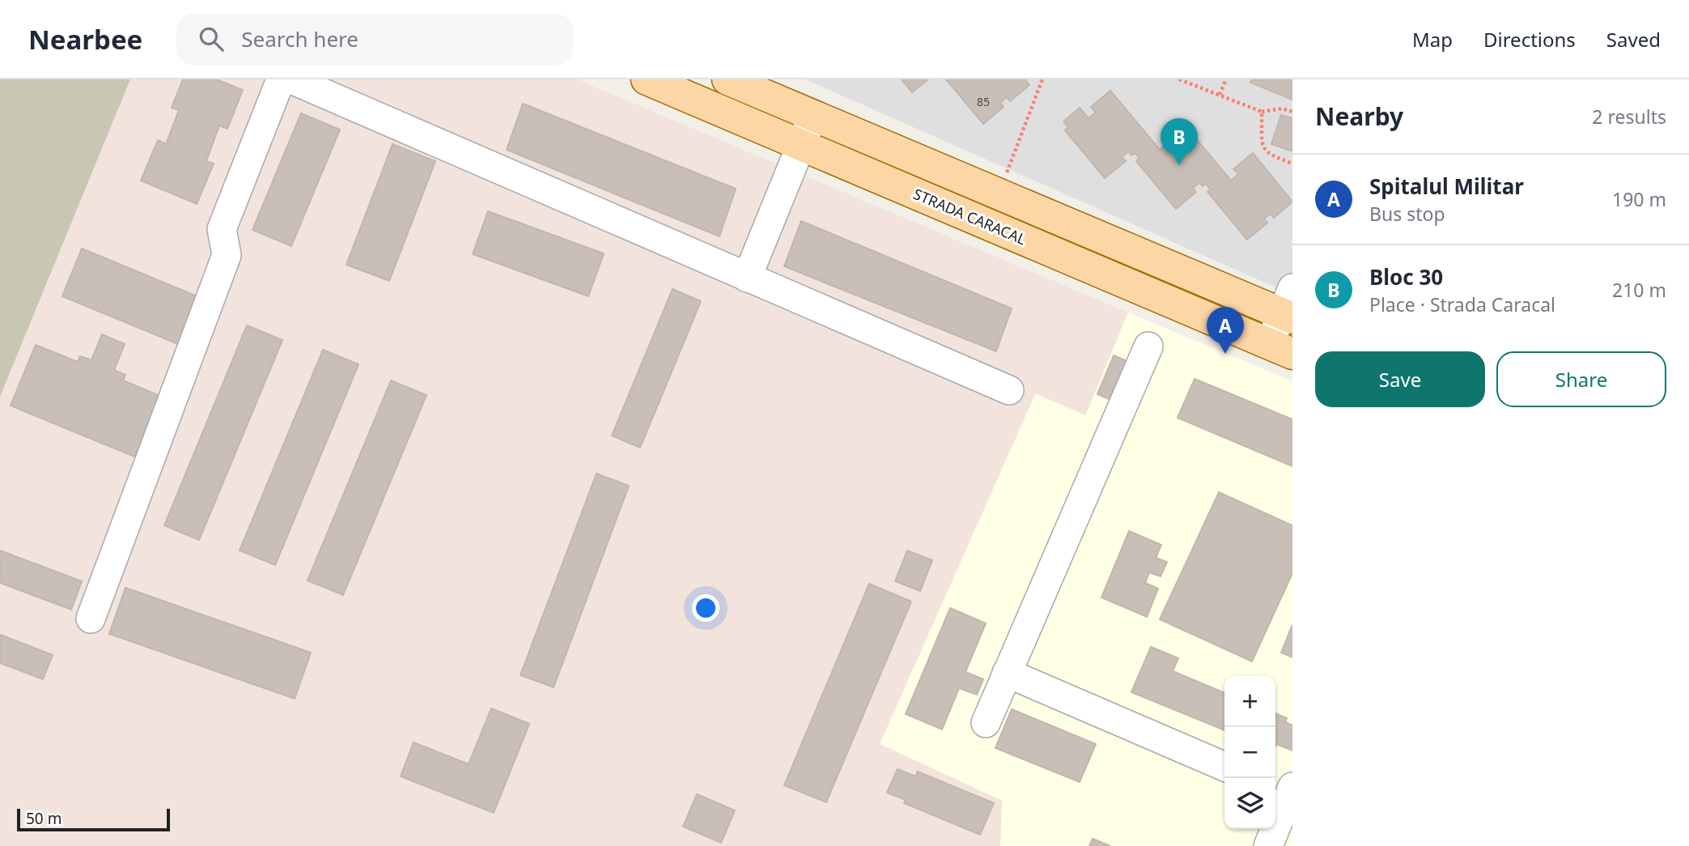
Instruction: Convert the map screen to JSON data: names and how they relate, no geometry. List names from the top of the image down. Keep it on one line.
{"streets":{"main road":["STRADA CARACAL"]},"house_numbers":["85"],"scale_bar":"50 m","page":{"header":"Nearbee","search":"Search here","nav":["Map","Directions","Saved"],"heading":["Nearby","2 results"],"pins":["B","A"],"list":[{"mark":"A","name":"Spitalul Militar","note":"Bus stop","value":"190 m"},{"mark":"B","name":"Bloc 30","note":"Place · Strada Caracal","value":"210 m"}],"buttons":["Save","Share"],"map_buttons":["+","−"],"scale":"50 m"}}
